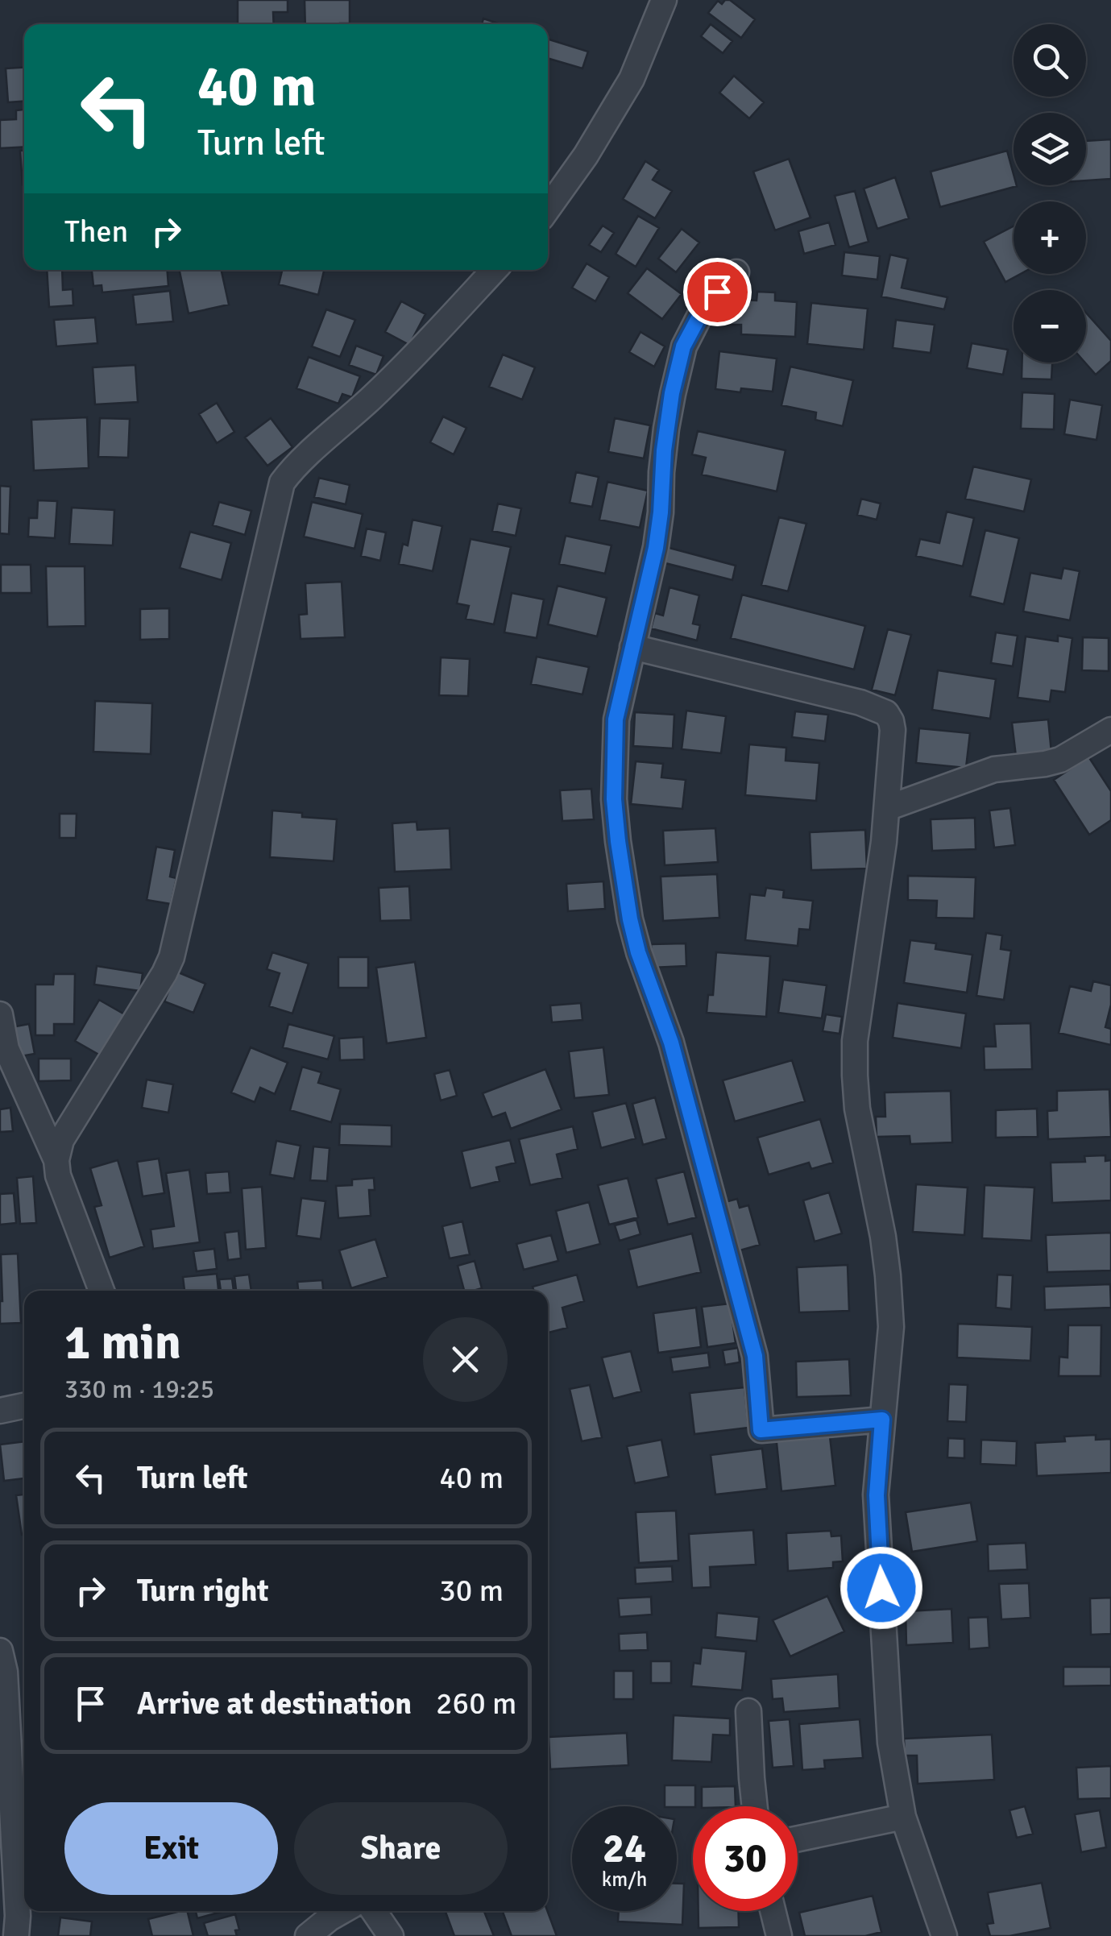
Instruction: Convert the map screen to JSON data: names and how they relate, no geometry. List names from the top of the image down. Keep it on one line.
{"page":{"map_buttons":["+","−"],"turn":["40 m","Turn left"],"then":"Then","heading":["1 min","330 m · 19:25"],"list":[{"name":"Turn left","value":"40 m"},{"name":"Turn right","value":"30 m"},{"name":"Arrive at destination","value":"260 m"}],"buttons":["Exit","Share"],"speed":"24 km/h","limit":"30"}}
